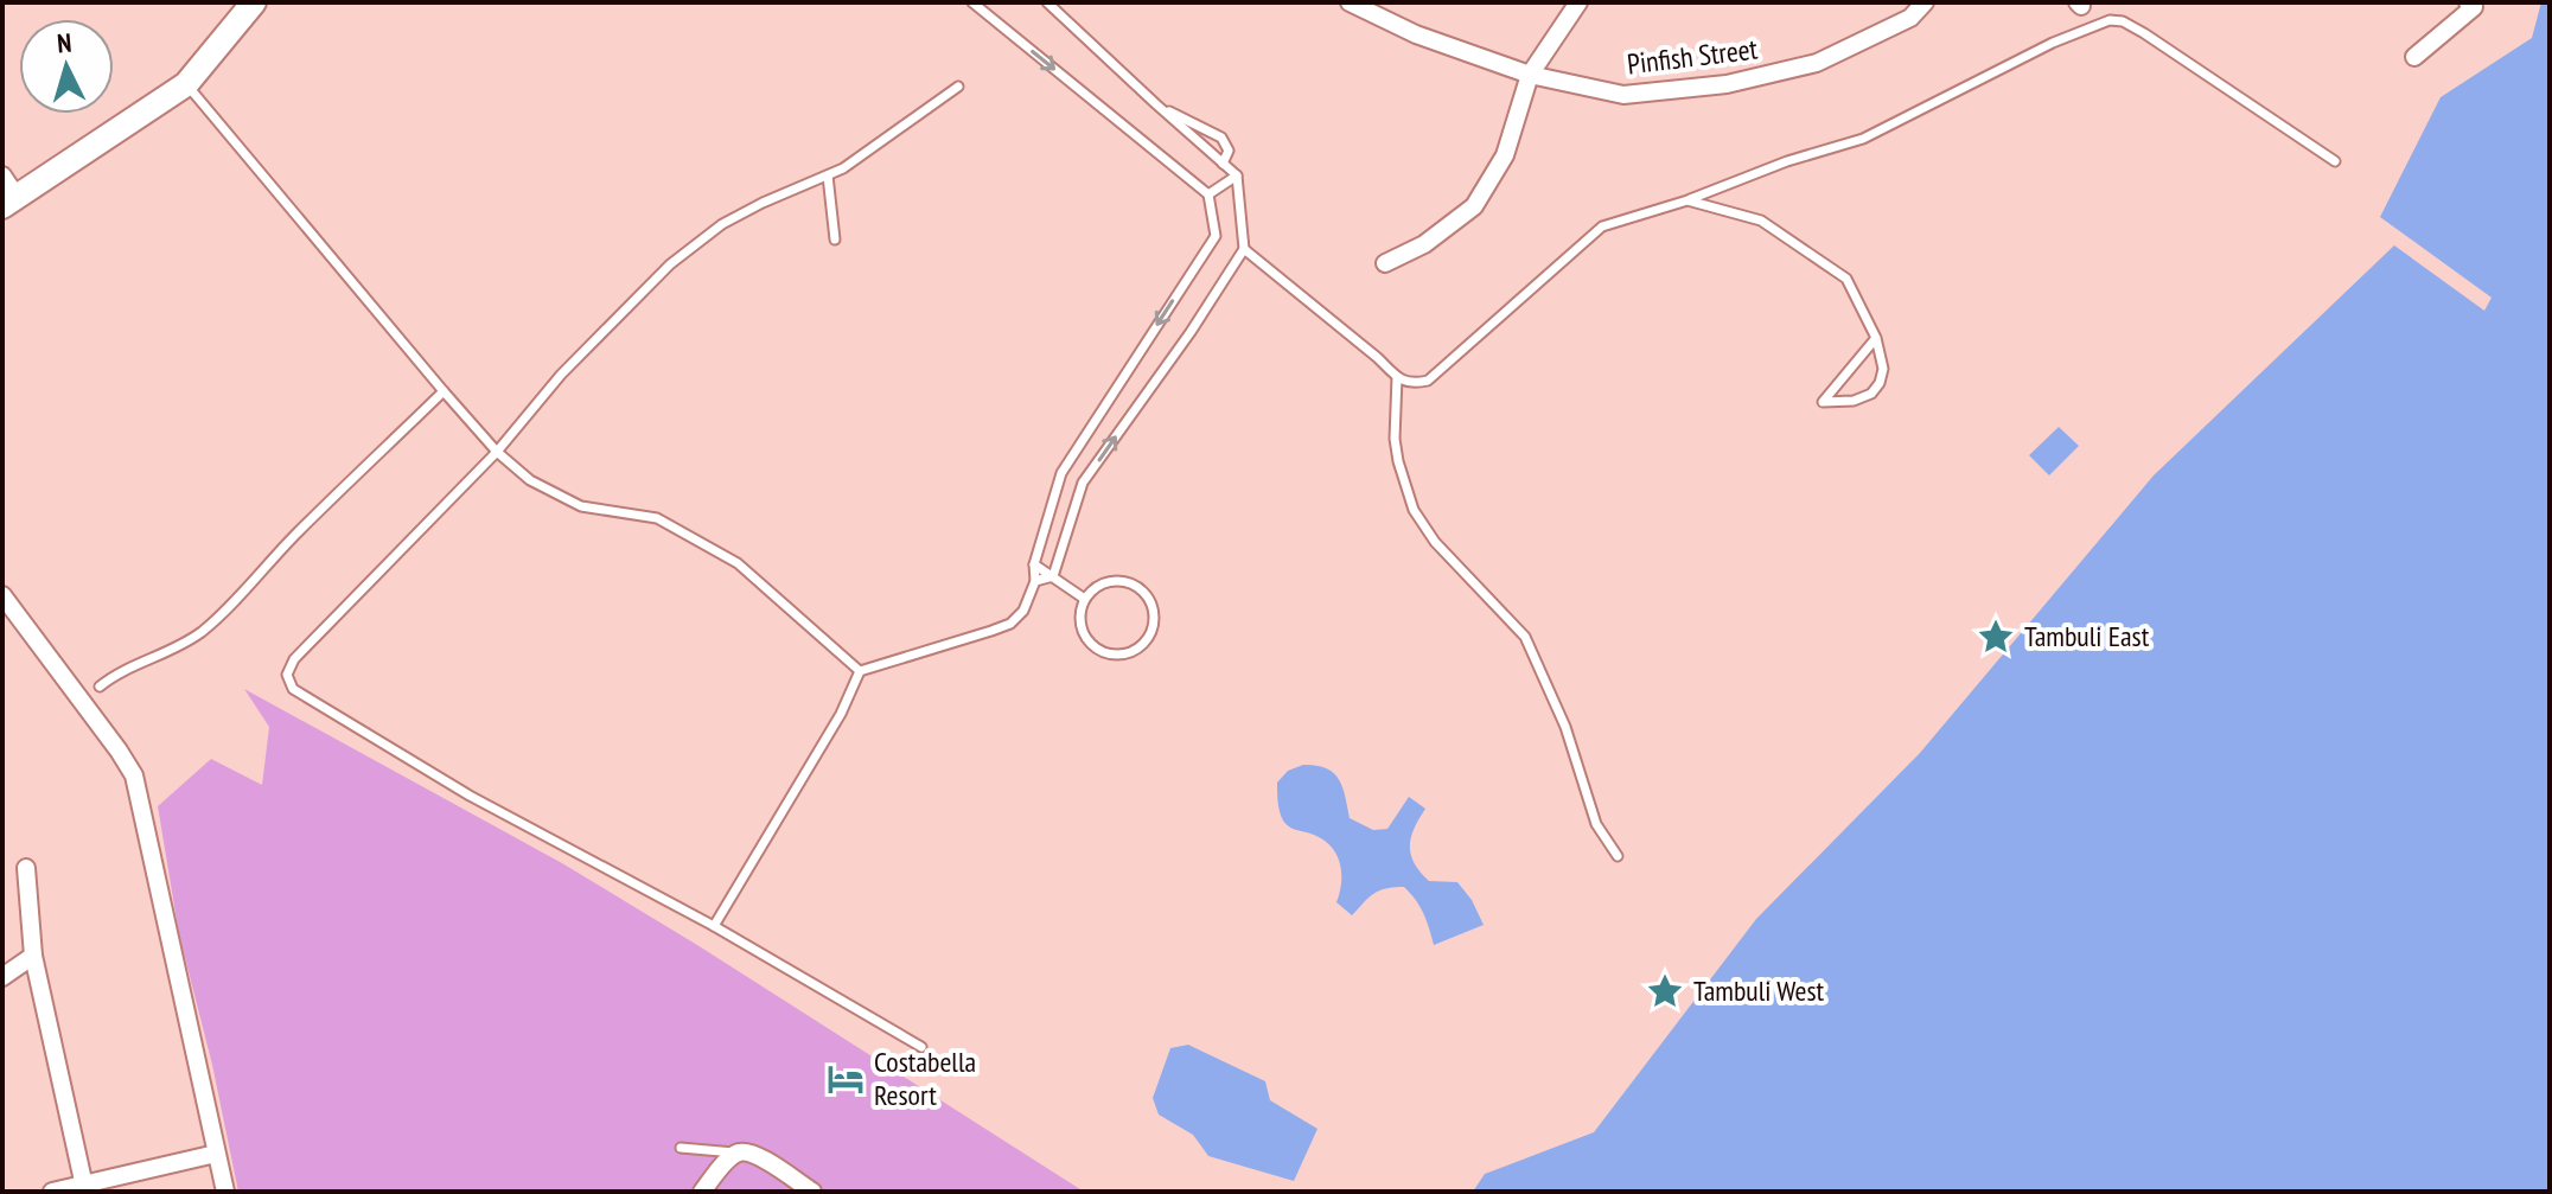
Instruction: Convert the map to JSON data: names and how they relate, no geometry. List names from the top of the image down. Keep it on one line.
{"streets":{"street":["Pinfish Street"]},"places":{"place":["Tambuli East","Tambuli West"],"hotel":["Costabella Resort"]},"north":"top"}
